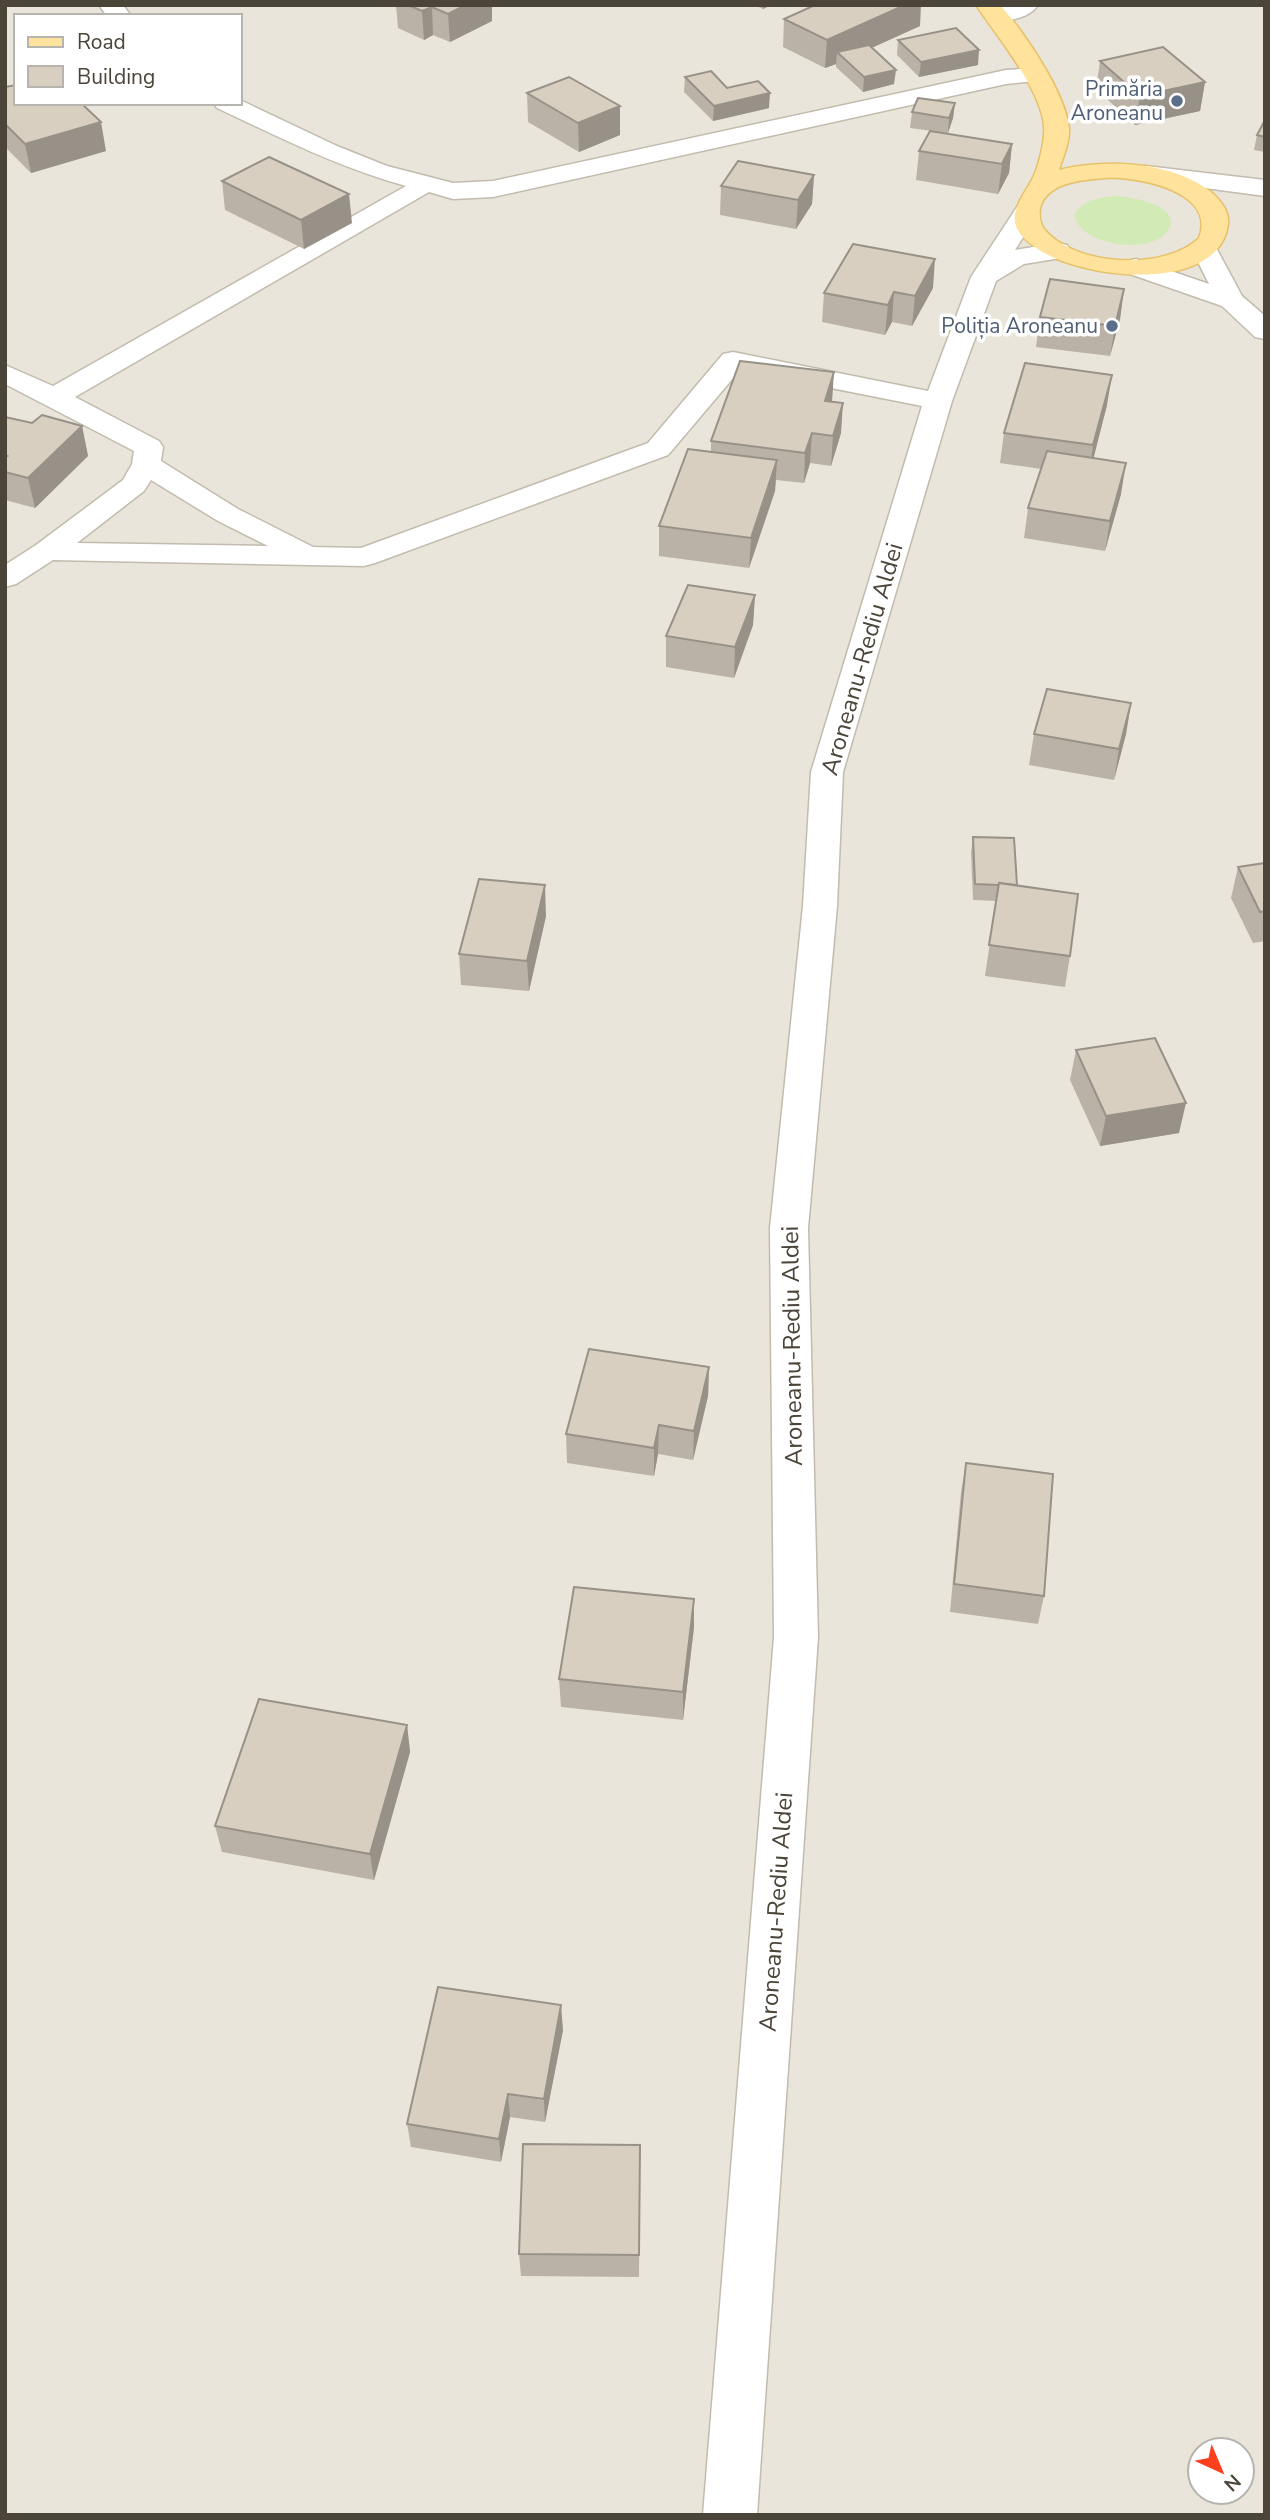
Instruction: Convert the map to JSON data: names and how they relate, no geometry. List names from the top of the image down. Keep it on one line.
{"streets":{"street":["Aroneanu-Rediu Aldei"]},"places":["Primăria Aroneanu","Poliția Aroneanu"],"legend":["Road","Building"],"north":"bottom right"}
